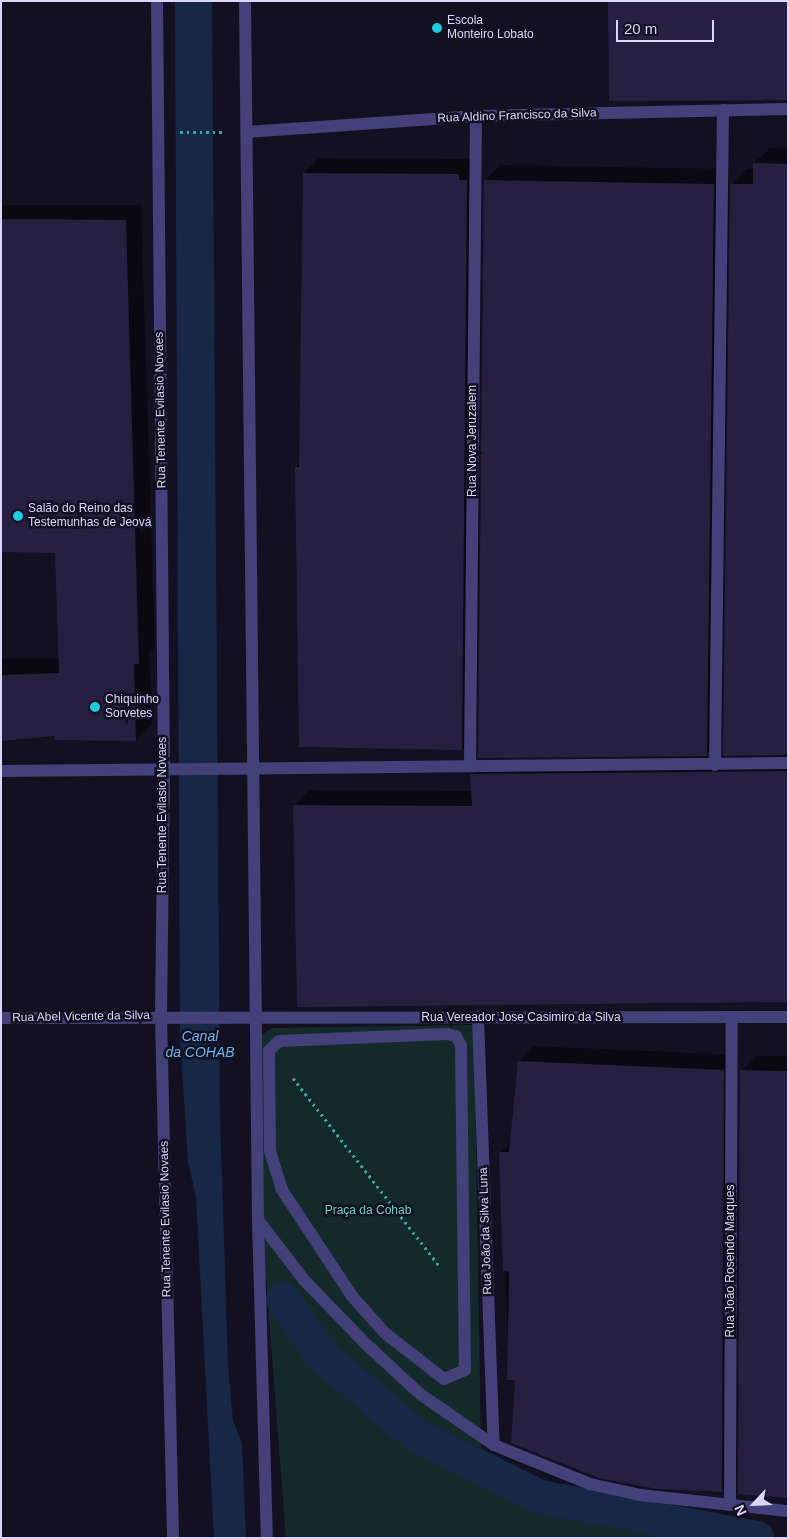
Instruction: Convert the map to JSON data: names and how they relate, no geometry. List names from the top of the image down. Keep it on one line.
{"streets":{"street":["Rua Aldino Francisco da Silva","Rua Tenente Evilasio Novaes","Rua Nova Jeruzalem","Rua Abel Vicente da Silva","Rua Vereador Jose Casimiro da Silva","Rua João da Silva Luna","Rua João Rosendo Marques"]},"crossings":[["Rua Aldino Francisco da Silva","Rua Nova Jeruzalem"],["Rua Tenente Evilasio Novaes","Rua Abel Vicente da Silva"],["Rua Abel Vicente da Silva","Rua Vereador Jose Casimiro da Silva"],["Rua Vereador Jose Casimiro da Silva","Rua João da Silva Luna"],["Rua Vereador Jose Casimiro da Silva","Rua João Rosendo Marques"]],"water":["Canal da COHAB"],"parks":["Praça da Cohab"],"places":["Escola Monteiro Lobato","Salão do Reino das Testemunhas de Jeová","Chiquinho Sorvetes"],"scale_bar":"20 m","north":"bottom left"}
